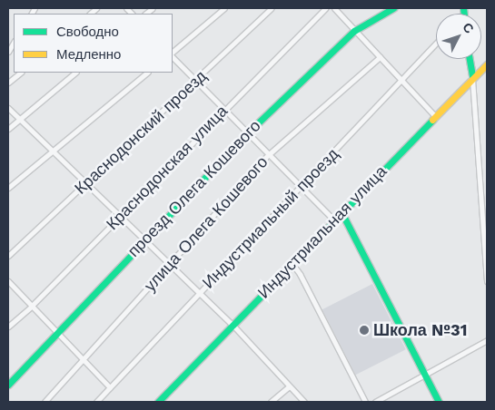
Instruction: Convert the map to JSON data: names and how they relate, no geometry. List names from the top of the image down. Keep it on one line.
{"streets":{"street":["Краснодонский проезд","Краснодонская улица","проезд Олега Кошевого","Индустриальный проезд","улица Олега Кошевого","Индустриальная улица"]},"places":["Школа №31"],"legend":["Свободно","Медленно"],"north":"top right"}
